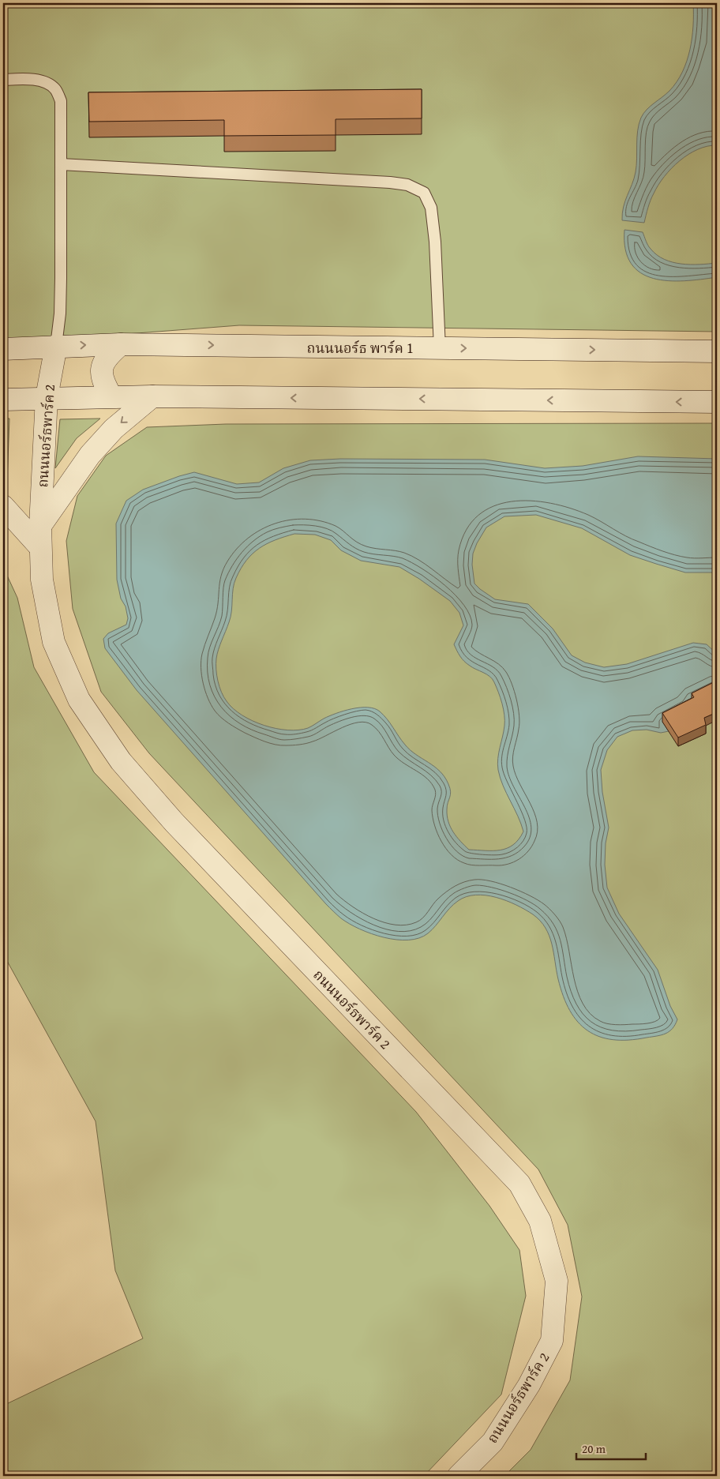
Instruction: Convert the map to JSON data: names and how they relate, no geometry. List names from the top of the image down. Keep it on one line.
{"streets":{"street":["ถนนนอร์ธ พาร์ค 1","ถนนนอร์ธพาร์ค 2"]},"crossings":[["ถนนนอร์ธ พาร์ค 1","ถนนนอร์ธพาร์ค 2"]],"scale_bar":"20 m"}
